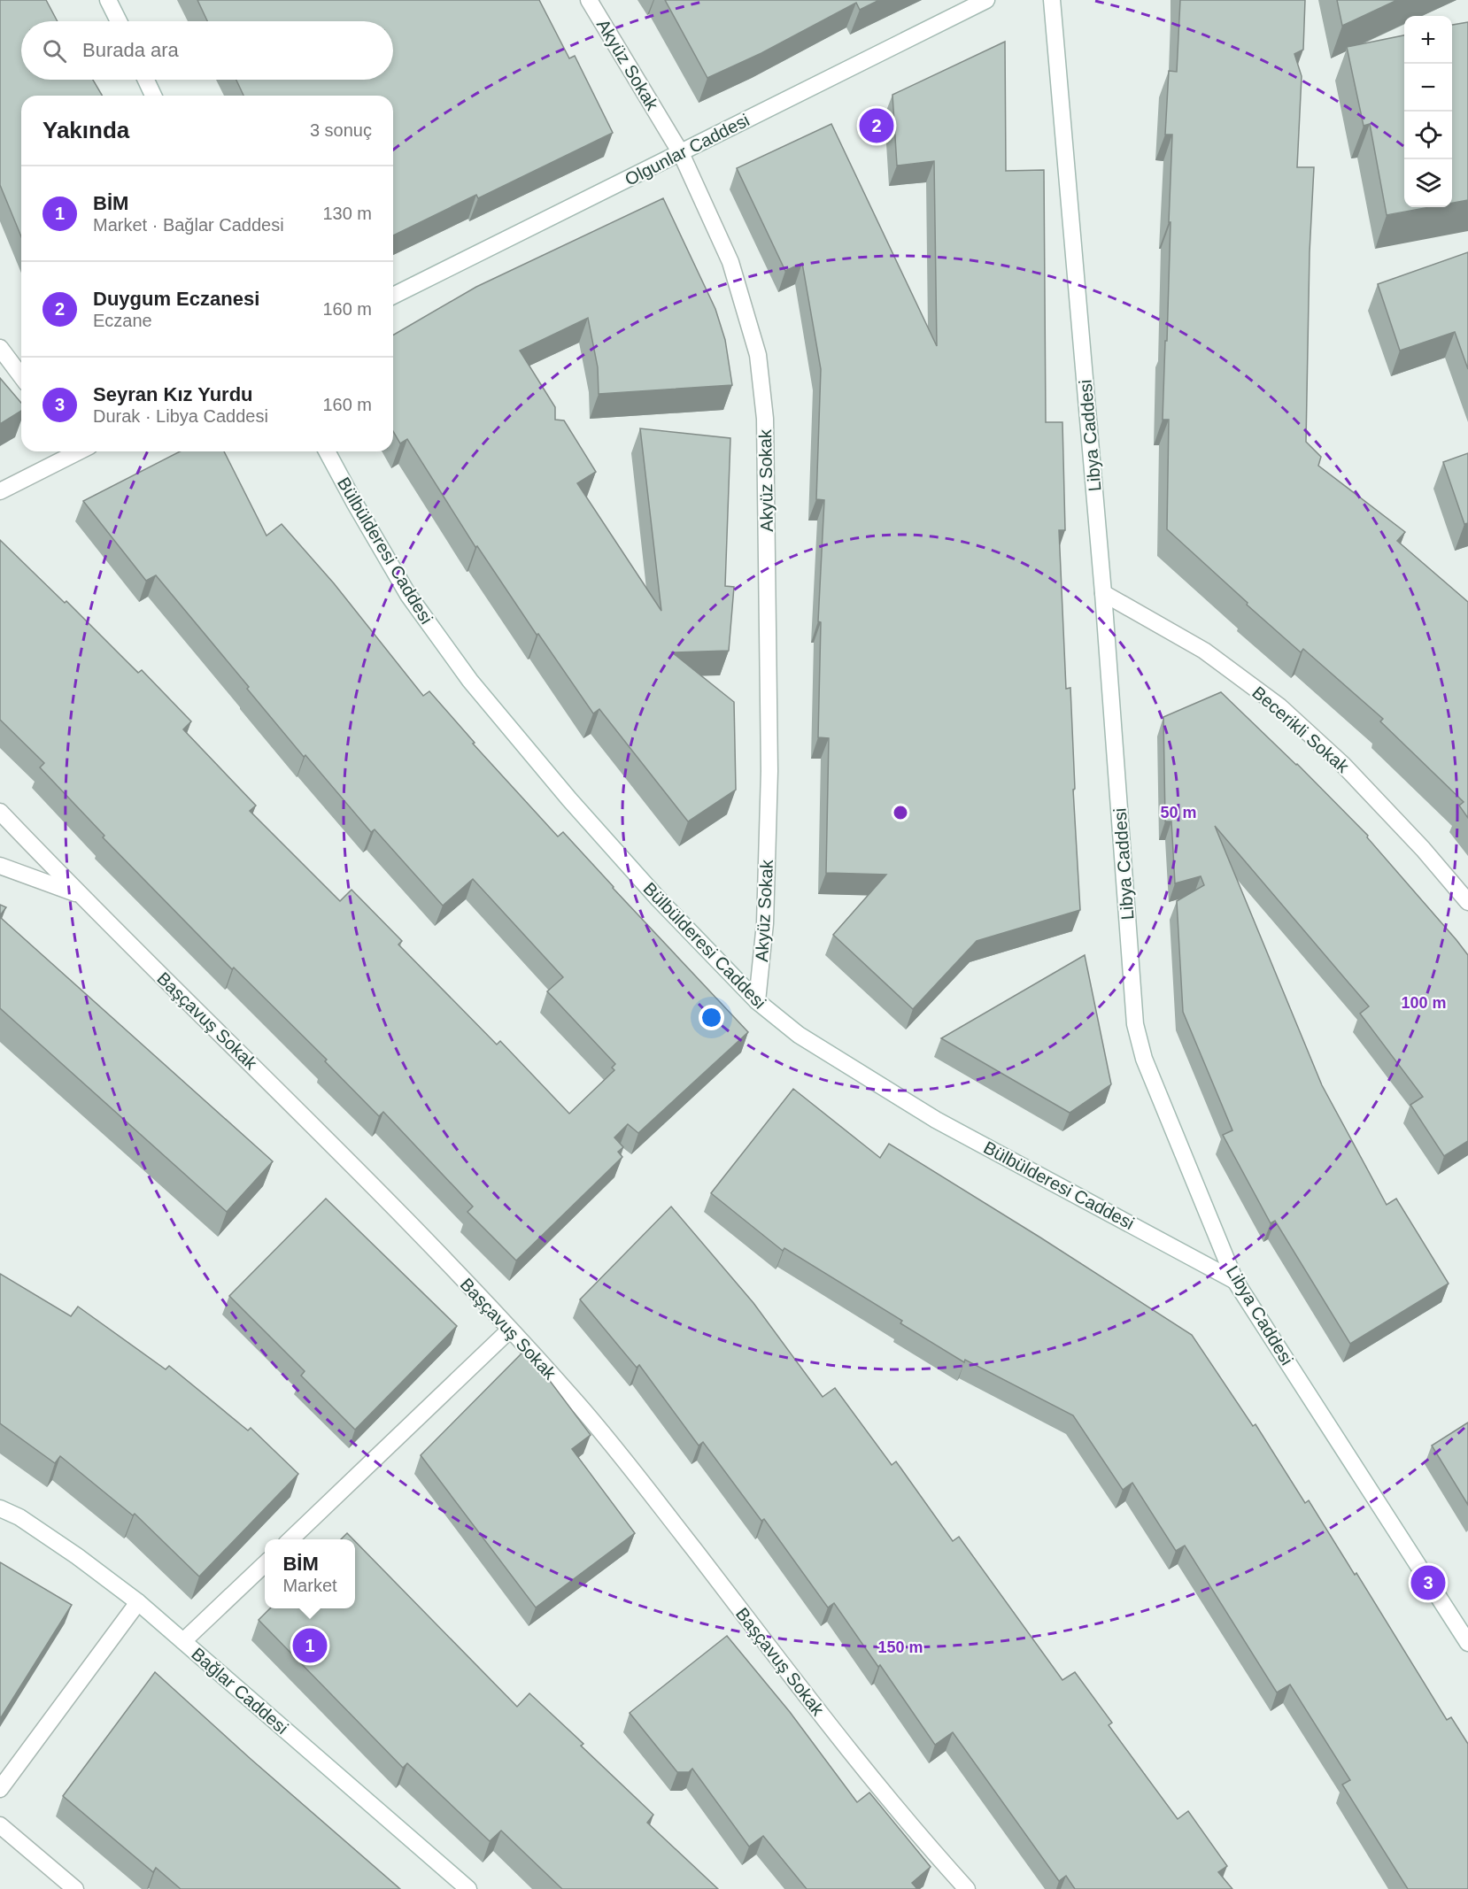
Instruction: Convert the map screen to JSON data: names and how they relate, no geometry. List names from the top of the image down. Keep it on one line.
{"streets":{"street":["Akyüz Sokak","Olgunlar Caddesi","Libya Caddesi","Bülbülderesi Caddesi","Becerikli Sokak","Başçavuş Sokak","Bağlar Caddesi"]},"crossings":[["Akyüz Sokak","Olgunlar Caddesi"],["Akyüz Sokak","Bülbülderesi Caddesi"],["Libya Caddesi","Bülbülderesi Caddesi"],["Libya Caddesi","Becerikli Sokak"]],"page":{"map_buttons":["+","−"],"search":"Burada ara","heading":["Yakında","3 sonuç"],"pins":["2","3","1"],"list":[{"mark":"1","name":"BİM","note":"Market · Bağlar Caddesi","value":"130 m"},{"mark":"2","name":"Duygum Eczanesi","note":"Eczane","value":"160 m"},{"mark":"3","name":"Seyran Kız Yurdu","note":"Durak · Libya Caddesi","value":"160 m"}],"popup":["BİM","Market"]},"rings":["50 m","100 m","150 m"]}
